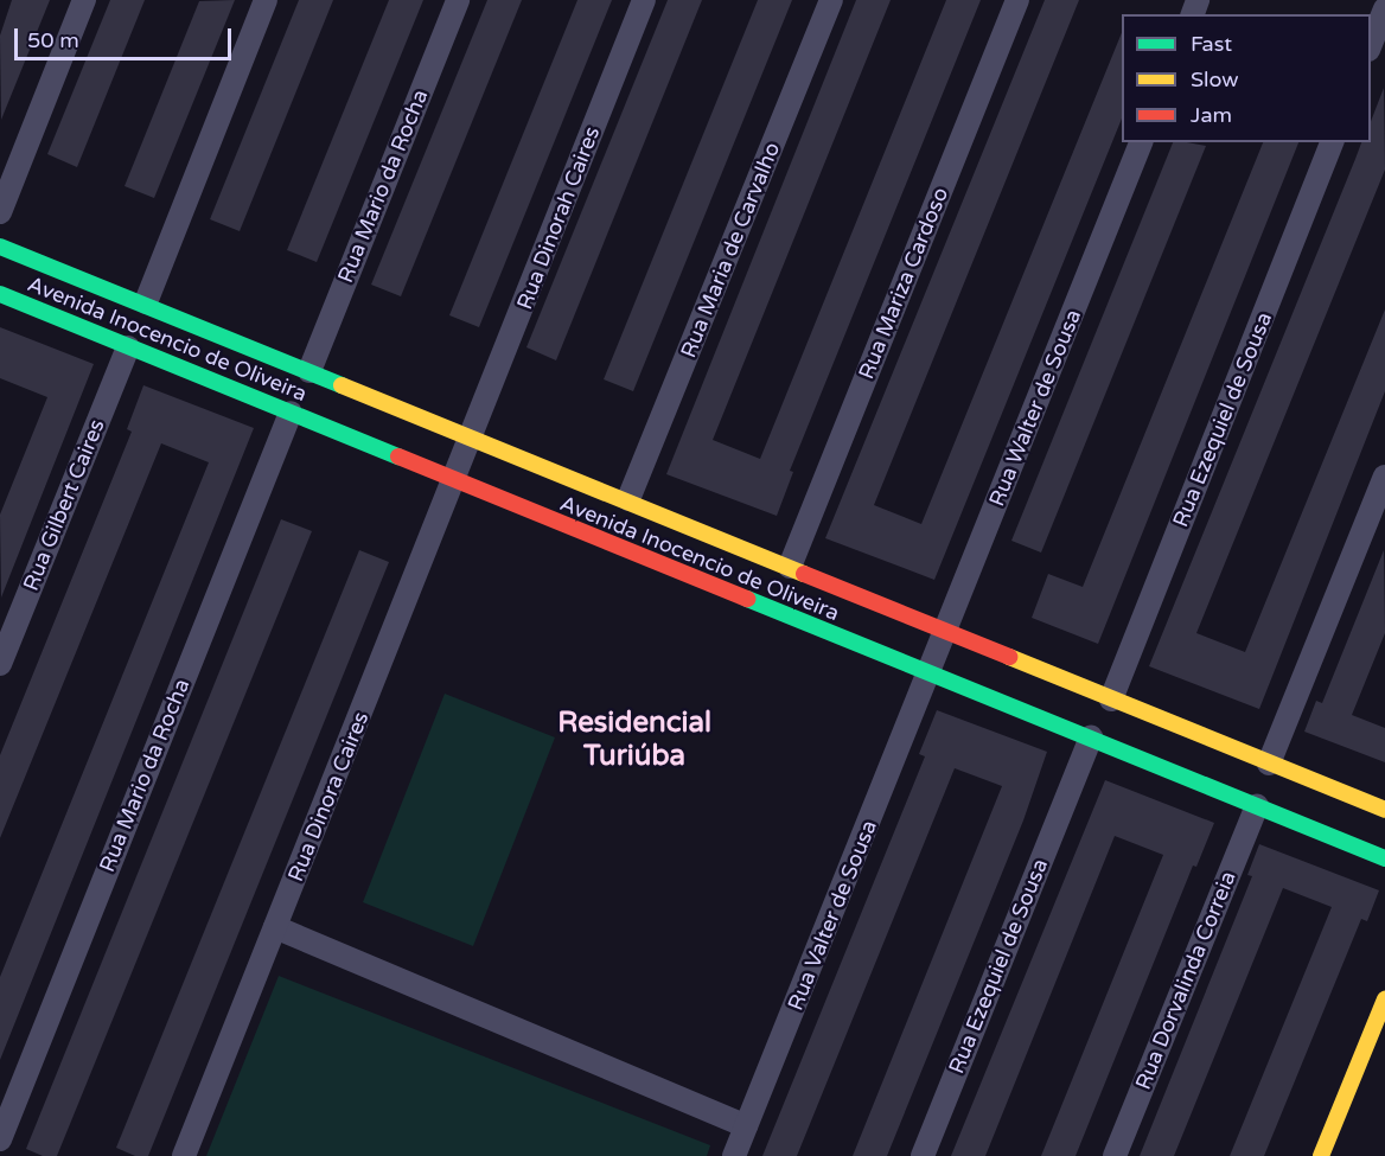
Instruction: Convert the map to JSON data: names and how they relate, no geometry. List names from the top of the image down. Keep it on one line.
{"streets":{"street":["Rua Mario da Rocha","Rua Dinorah Caires","Rua Maria de Carvalho","Rua Mariza Cardoso","Avenida Inocencio de Oliveira","Rua Walter de Sousa","Rua Ezequiel de Sousa","Rua Gilbert Caires","Rua Dinora Caires","Rua Valter de Sousa","Rua Dorvalinda Correia"]},"crossings":[["Rua Mario da Rocha","Avenida Inocencio de Oliveira"],["Rua Dinorah Caires","Avenida Inocencio de Oliveira"],["Rua Dinorah Caires","Rua Dinora Caires"],["Rua Maria de Carvalho","Avenida Inocencio de Oliveira"],["Rua Mariza Cardoso","Avenida Inocencio de Oliveira"],["Avenida Inocencio de Oliveira","Rua Walter de Sousa"],["Avenida Inocencio de Oliveira","Rua Ezequiel de Sousa"],["Avenida Inocencio de Oliveira","Rua Gilbert Caires"],["Avenida Inocencio de Oliveira","Rua Dinora Caires"],["Avenida Inocencio de Oliveira","Rua Valter de Sousa"],["Avenida Inocencio de Oliveira","Rua Dorvalinda Correia"],["Rua Walter de Sousa","Rua Valter de Sousa"]],"districts":["Residencial Turiúba"],"legend":["Fast","Slow","Jam"],"scale_bar":"50 m"}
